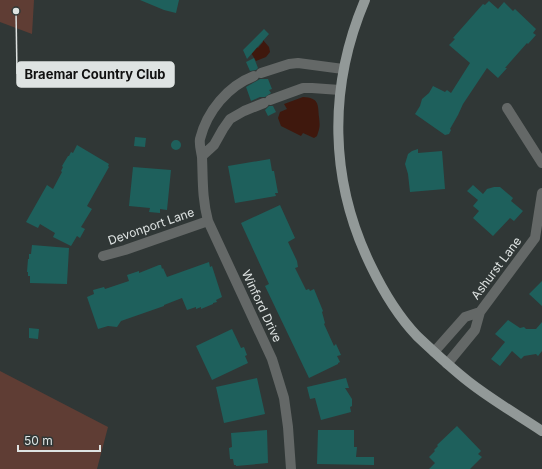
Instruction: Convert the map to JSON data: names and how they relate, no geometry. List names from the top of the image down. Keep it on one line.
{"streets":{"street":["Devonport Lane","Ashurst Lane","Winford Drive"]},"crossings":[["Devonport Lane","Winford Drive"]],"places":["Braemar Country Club"],"scale_bar":"50 m"}
